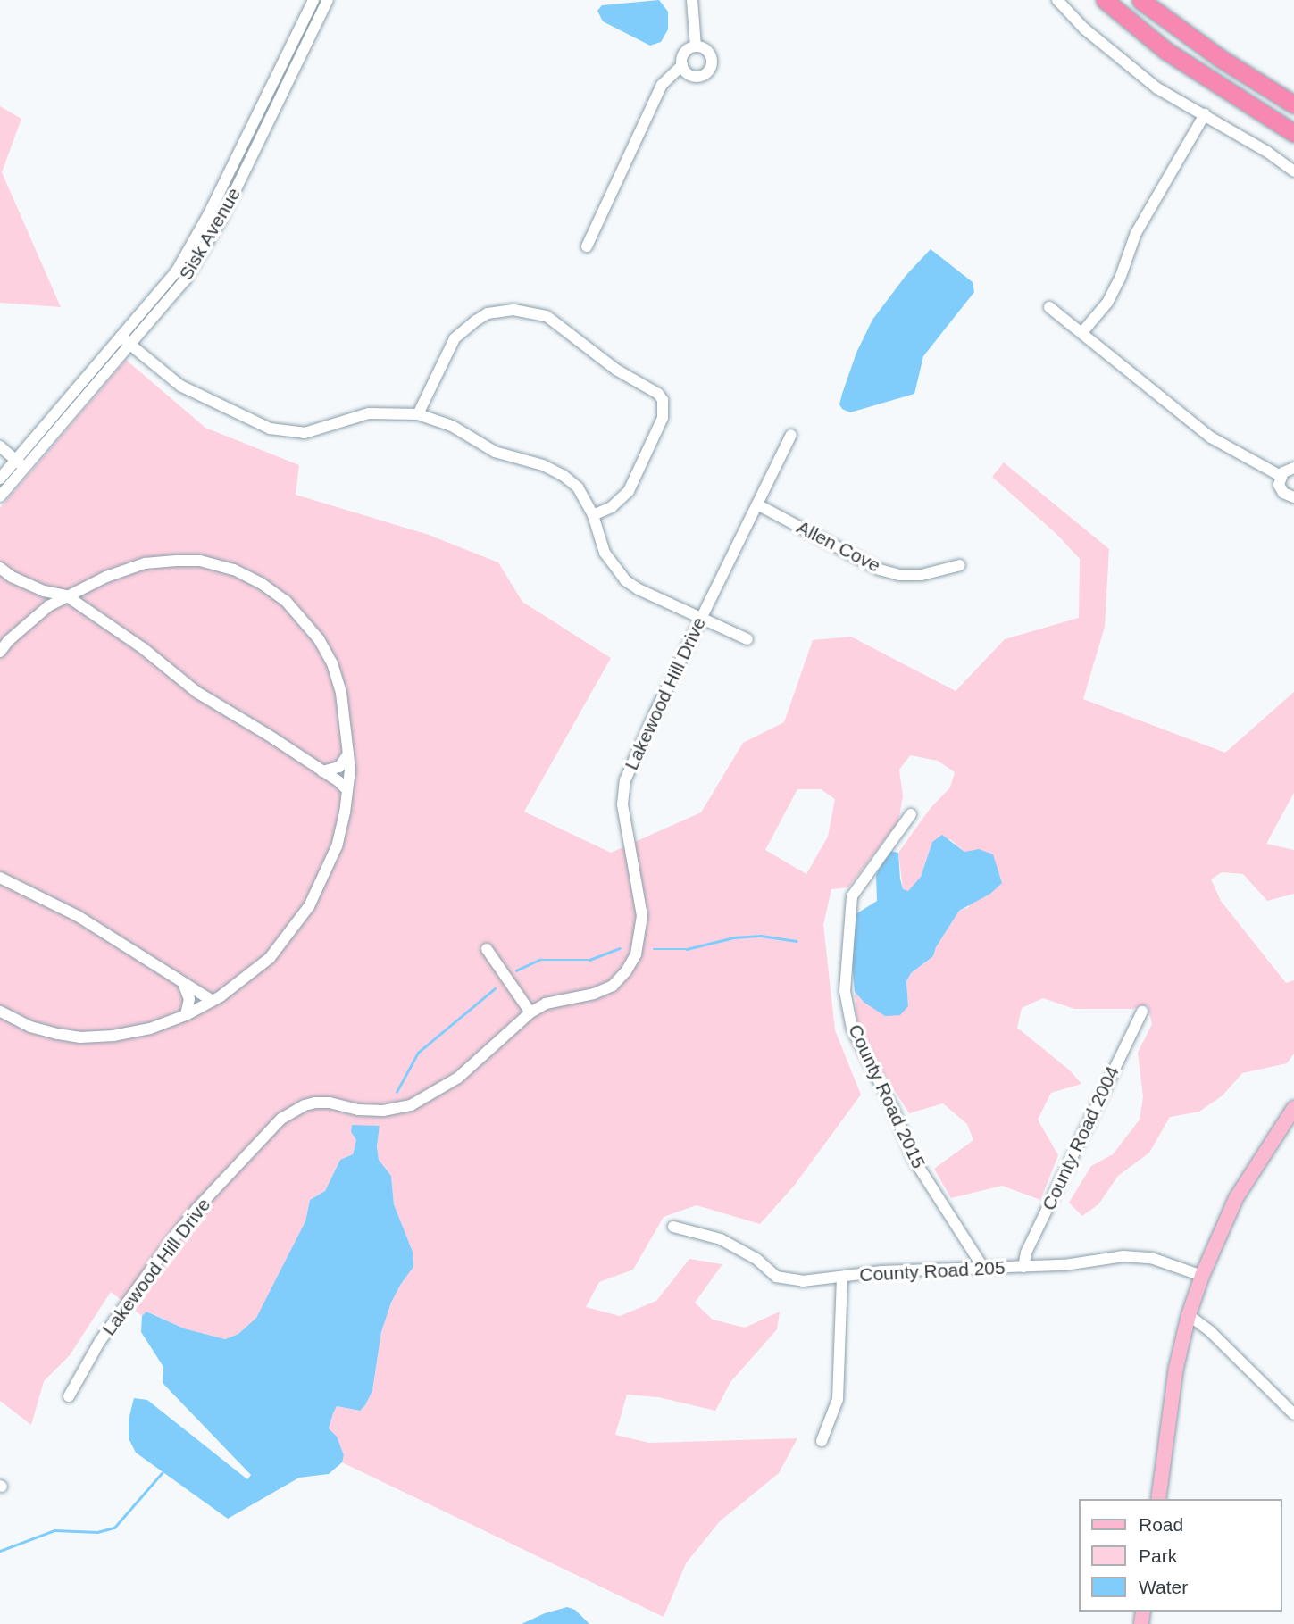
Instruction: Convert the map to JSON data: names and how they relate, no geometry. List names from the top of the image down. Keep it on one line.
{"streets":{"street":["Sisk Avenue","Allen Cove","Lakewood Hill Drive","County Road 2015","County Road 2004","County Road 205"]},"crossings":[["Allen Cove","Lakewood Hill Drive"],["County Road 2015","County Road 205"],["County Road 2004","County Road 205"]],"legend":["Road","Park","Water"]}
